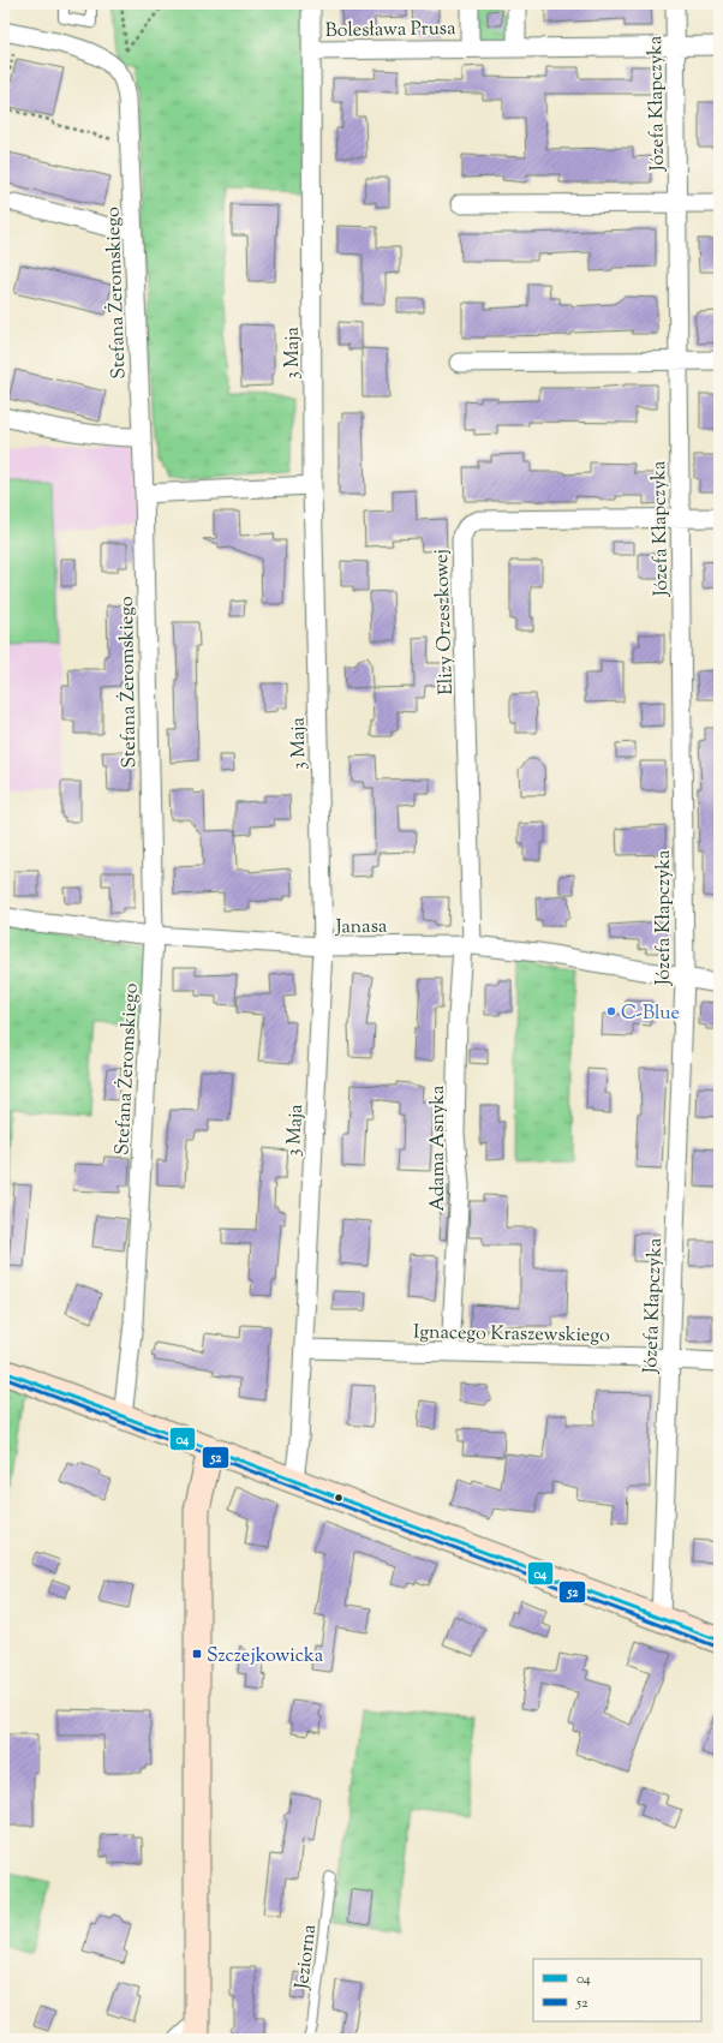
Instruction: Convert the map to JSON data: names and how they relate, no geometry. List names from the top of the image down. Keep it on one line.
{"streets":{"street":["Bolesława Prusa","Józefa Kłapczyka","Stefana Żeromskiego","3 Maja","Elizy Orzeszkowej","Janasa","Adama Asnyka","Ignacego Kraszewskiego"],"lane":["Jeziorna"]},"crossings":[["Bolesława Prusa","Józefa Kłapczyka"],["Bolesława Prusa","3 Maja"],["Józefa Kłapczyka","Elizy Orzeszkowej"],["Józefa Kłapczyka","Janasa"],["Józefa Kłapczyka","Ignacego Kraszewskiego"],["Stefana Żeromskiego","Janasa"],["3 Maja","Janasa"],["3 Maja","Ignacego Kraszewskiego"],["Elizy Orzeszkowej","Janasa"],["Elizy Orzeszkowej","Adama Asnyka"],["Janasa","Adama Asnyka"],["Adama Asnyka","Ignacego Kraszewskiego"]],"places":{"other":["C-Blue"],"transit":["Szczejkowicka"]},"lines":["transit line 04","transit line 52"],"legend":["04","52"]}
